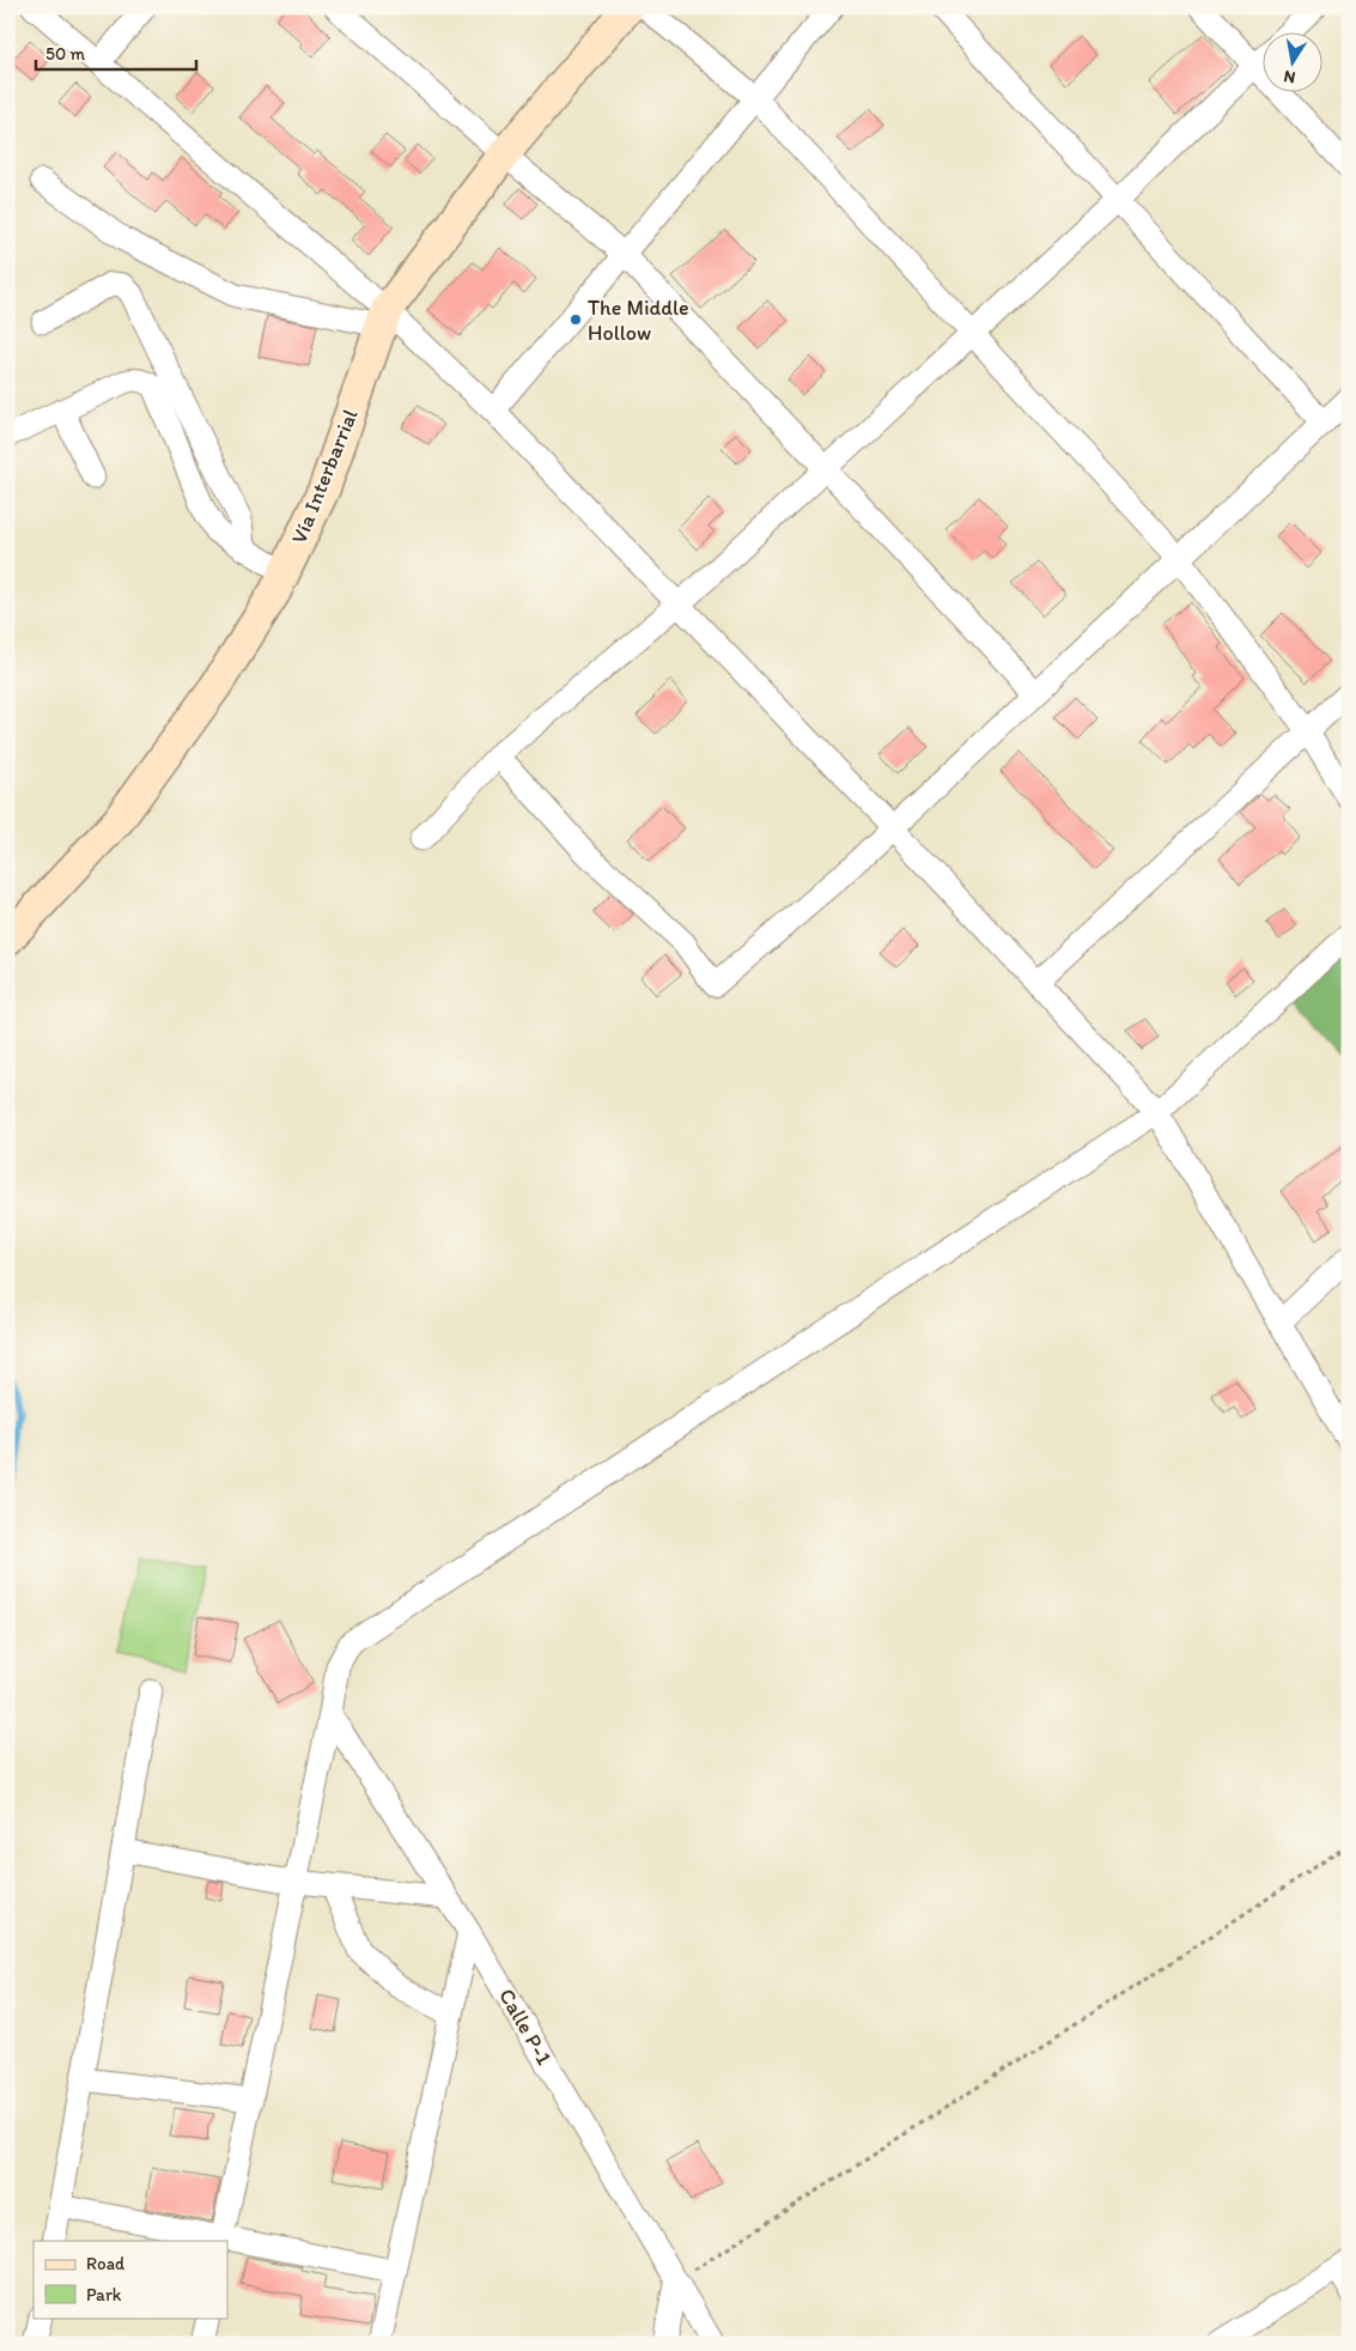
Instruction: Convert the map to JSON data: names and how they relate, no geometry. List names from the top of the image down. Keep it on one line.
{"streets":{"main road":["Vía Interbarrial"],"street":["Calle P-1"]},"places":["The Middle Hollow"],"legend":["Road","Park"],"scale_bar":"50 m","north":"bottom"}
